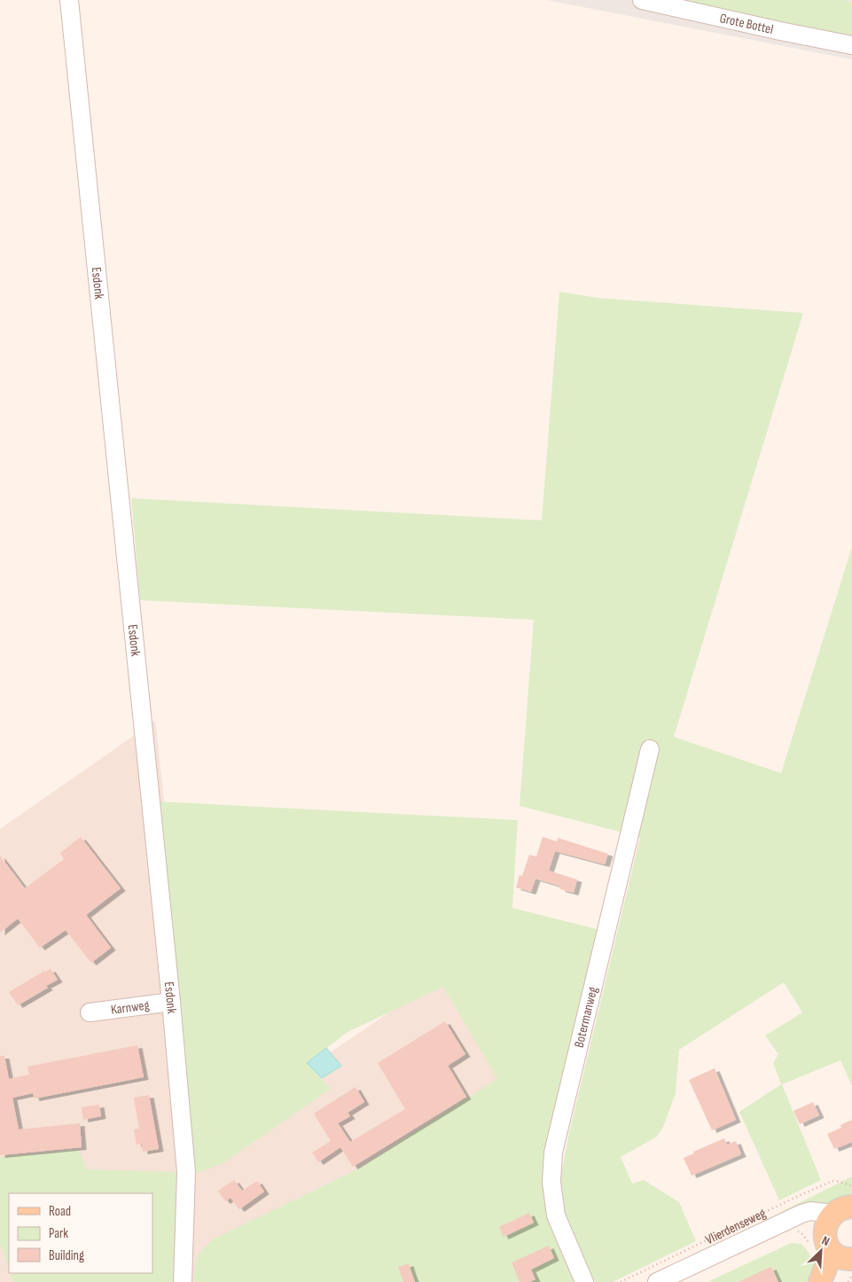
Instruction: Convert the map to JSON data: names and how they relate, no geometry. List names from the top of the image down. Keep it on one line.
{"streets":{"street":["Grote Bottel","Esdonk","Karnweg","Botermanweg","Vlierdenseweg"]},"crossings":[["Esdonk","Karnweg"]],"legend":["Road","Park","Building"],"north":"top right"}
